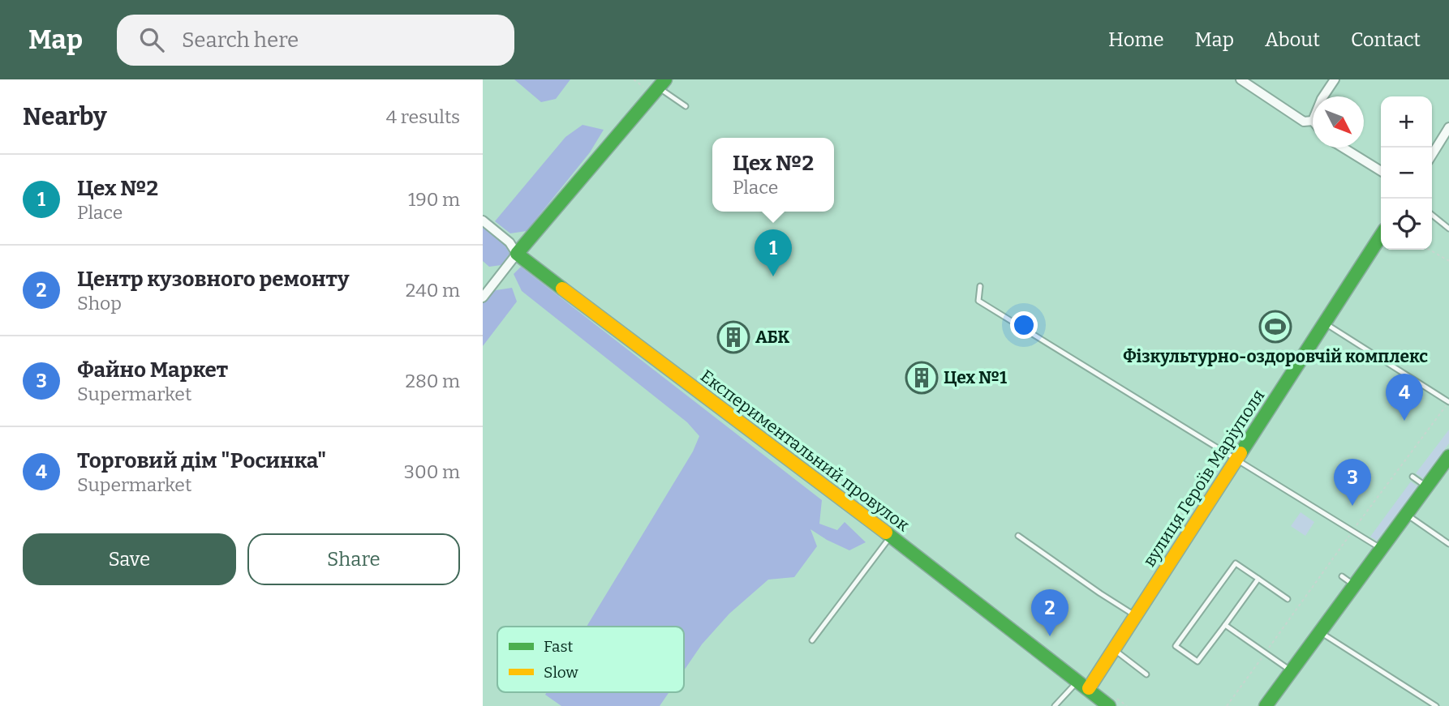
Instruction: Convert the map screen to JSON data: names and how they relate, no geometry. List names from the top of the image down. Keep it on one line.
{"streets":{"street":["Експериментальний провулок","вулиця Героїв Маріуполя"]},"crossings":[["Експериментальний провулок","вулиця Героїв Маріуполя"]],"places":{"sports":["Фізкультурно-оздоровчій комплекс"],"building":["АБК","Цех №1"]},"legend":["Fast","Slow"],"north":"bottom right","page":{"header":"Map","search":"Search here","nav":["Home","Map","About","Contact"],"heading":["Nearby","4 results"],"map_buttons":["+","−"],"popup":["Цех №2","Place"],"list":[{"mark":"1","name":"Цех №2","note":"Place","value":"190 m"},{"mark":"2","name":"Центр кузовного ремонту","note":"Shop","value":"240 m"},{"mark":"3","name":"Файно Маркет","note":"Supermarket","value":"280 m"},{"mark":"4","name":"Торговий дім \"Росинка\"","note":"Supermarket","value":"300 m"}],"pins":["1","4","3","2"],"buttons":["Save","Share"]}}
